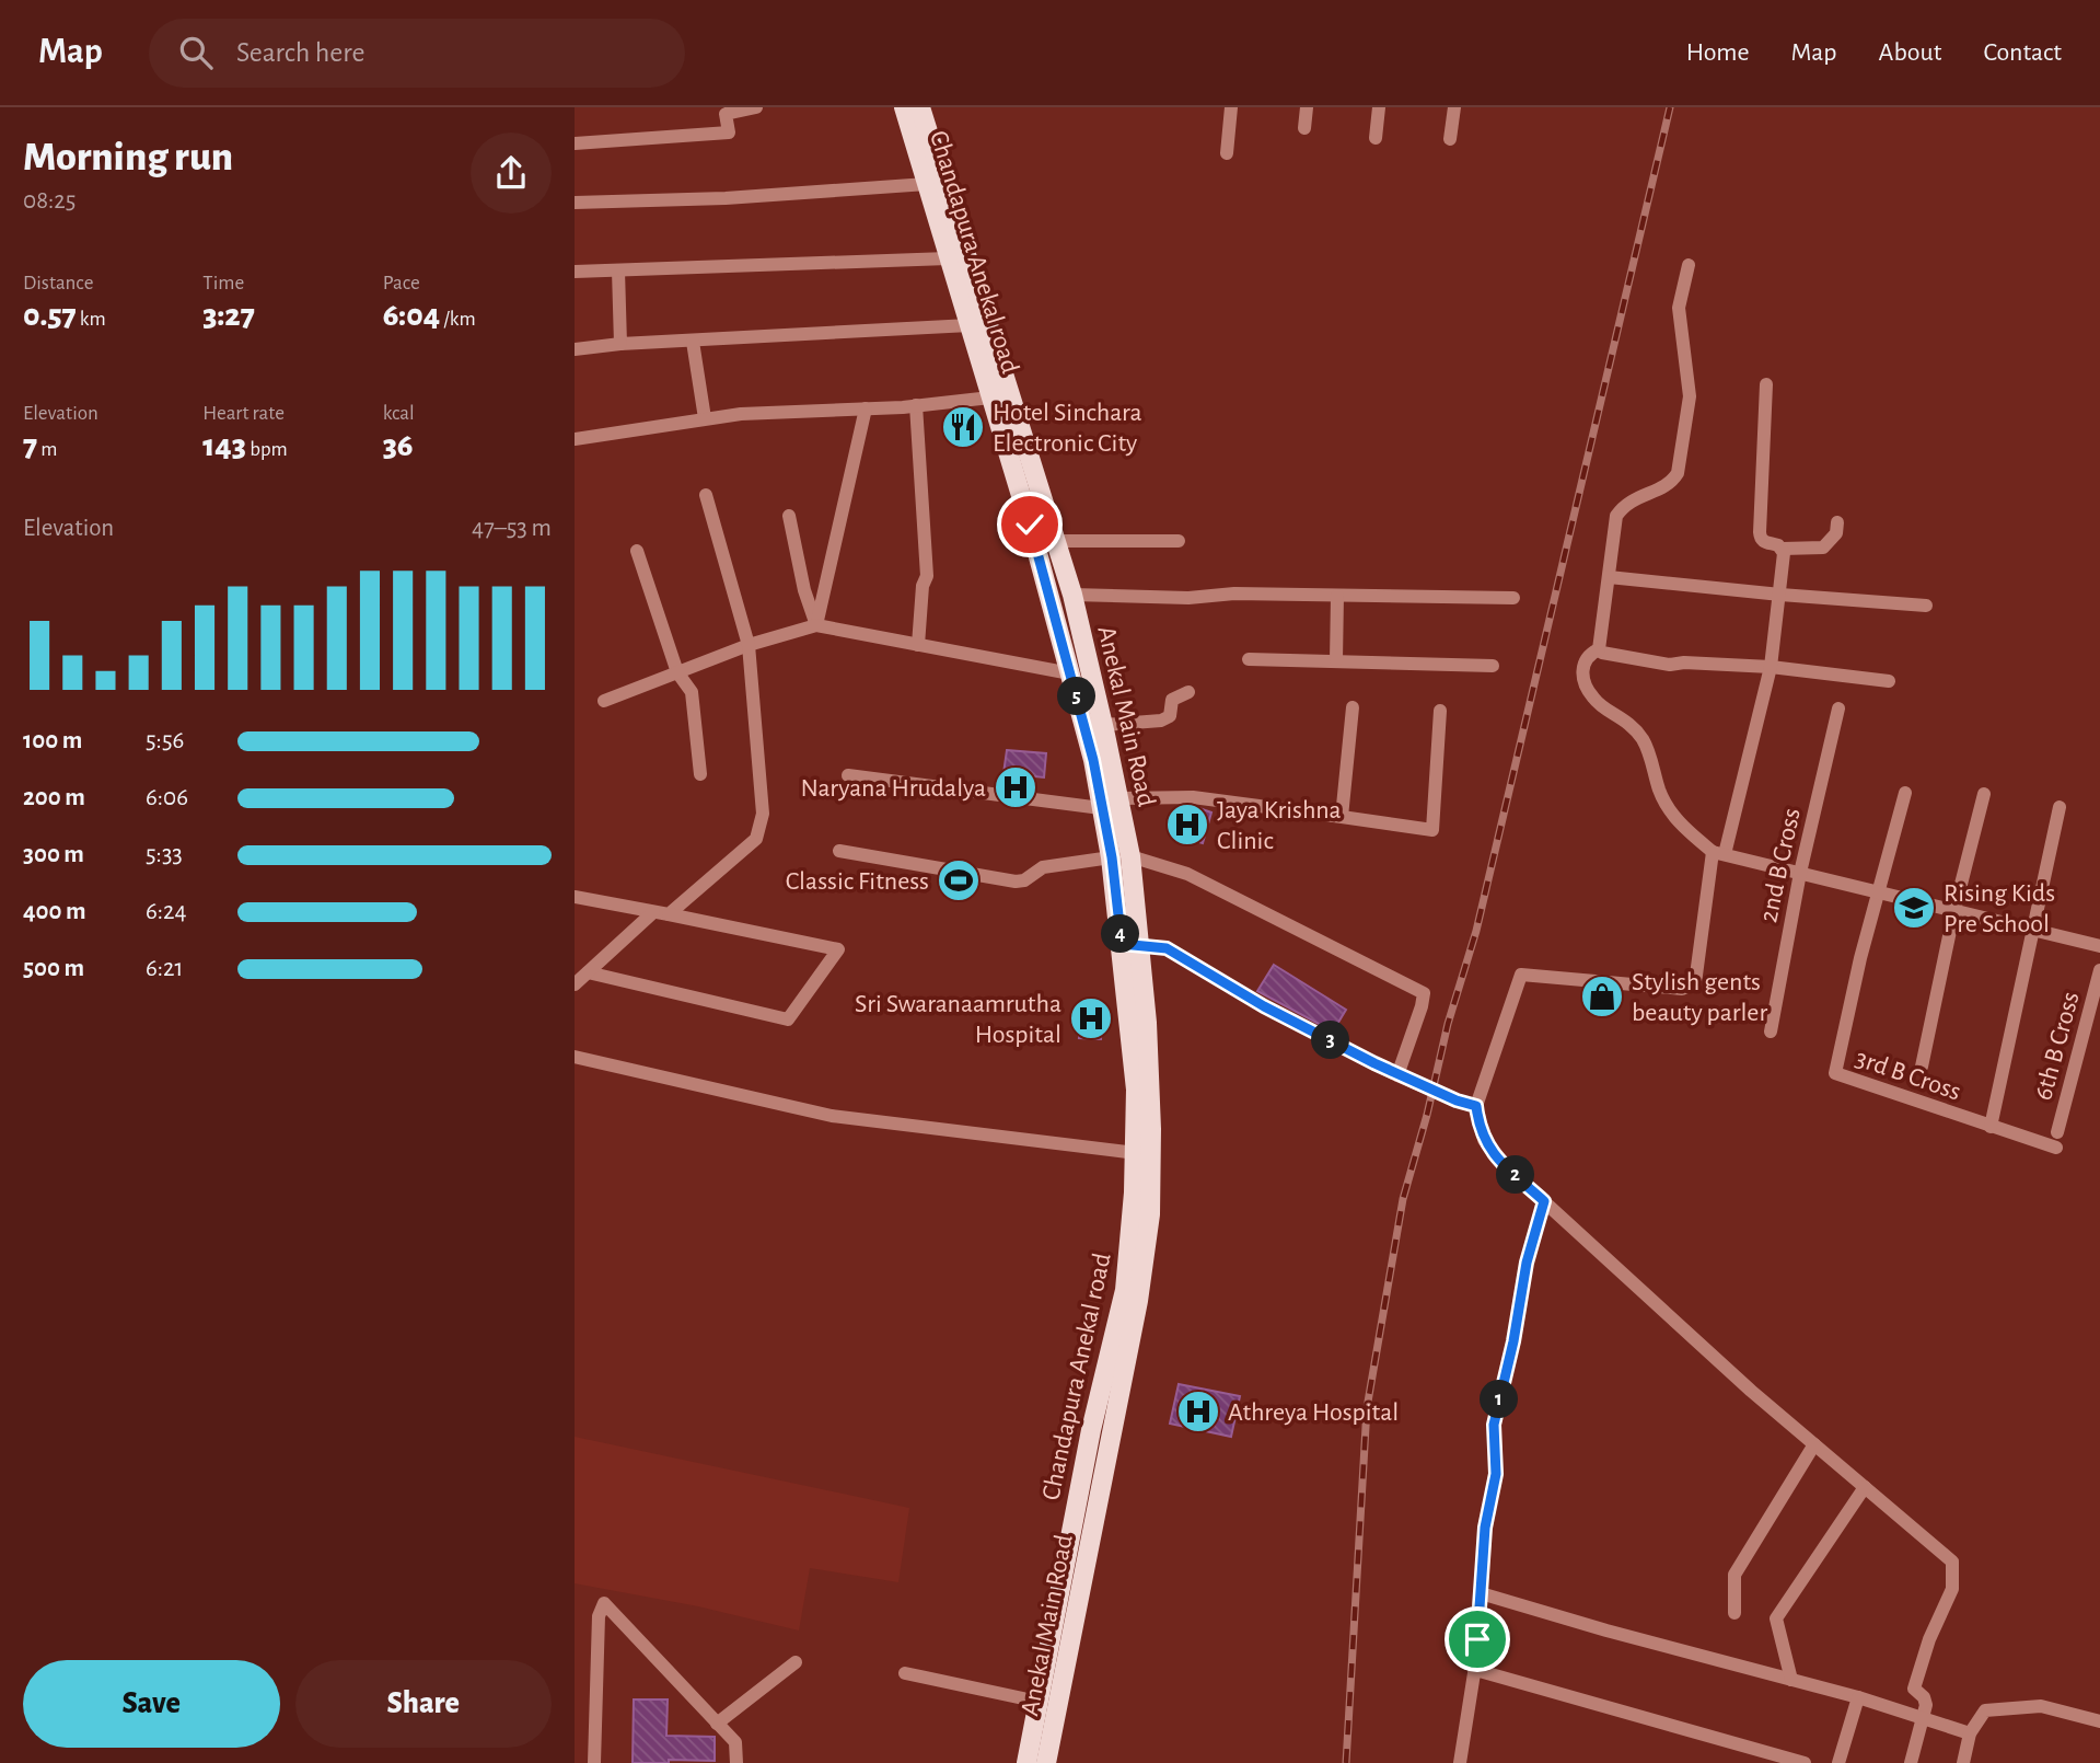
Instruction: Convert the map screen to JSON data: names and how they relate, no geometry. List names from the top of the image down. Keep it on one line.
{"streets":{"main road":["Chandapura Anekal road","Anekal Main Road"],"street":["2nd B Cross","6th B Cross","3rd B Cross"]},"crossings":[["Chandapura Anekal road","Anekal Main Road"],["6th B Cross","3rd B Cross"]],"places":{"restaurant":["Hotel Sinchara Electronic City"],"hospital":["Naryana Hrudalya","Jaya Krishna Clinic","Sri Swaranaamrutha Hospital","Athreya Hospital"],"sports":["Classic Fitness"],"school or university":["Rising Kids Pre School"],"shop":["Stylish gents beauty parler"]},"page":{"header":"Map","search":"Search here","nav":["Home","Map","About","Contact"],"heading":["Morning run","08:25"],"stats":[["Distance","0.57 km"],["Time","3:27"],["Pace","6:04 /km"],["Elevation","7 m"],["Heart rate","143 bpm"],["kcal","36"]],"chart":["Elevation","47–53 m"],"pins":["5","4","3","2","1"],"list":[{"name":"100 m","note":"5:56"},{"name":"200 m","note":"6:06"},{"name":"300 m","note":"5:33"},{"name":"400 m","note":"6:24"},{"name":"500 m","note":"6:21"}],"buttons":["Save","Share"]}}
